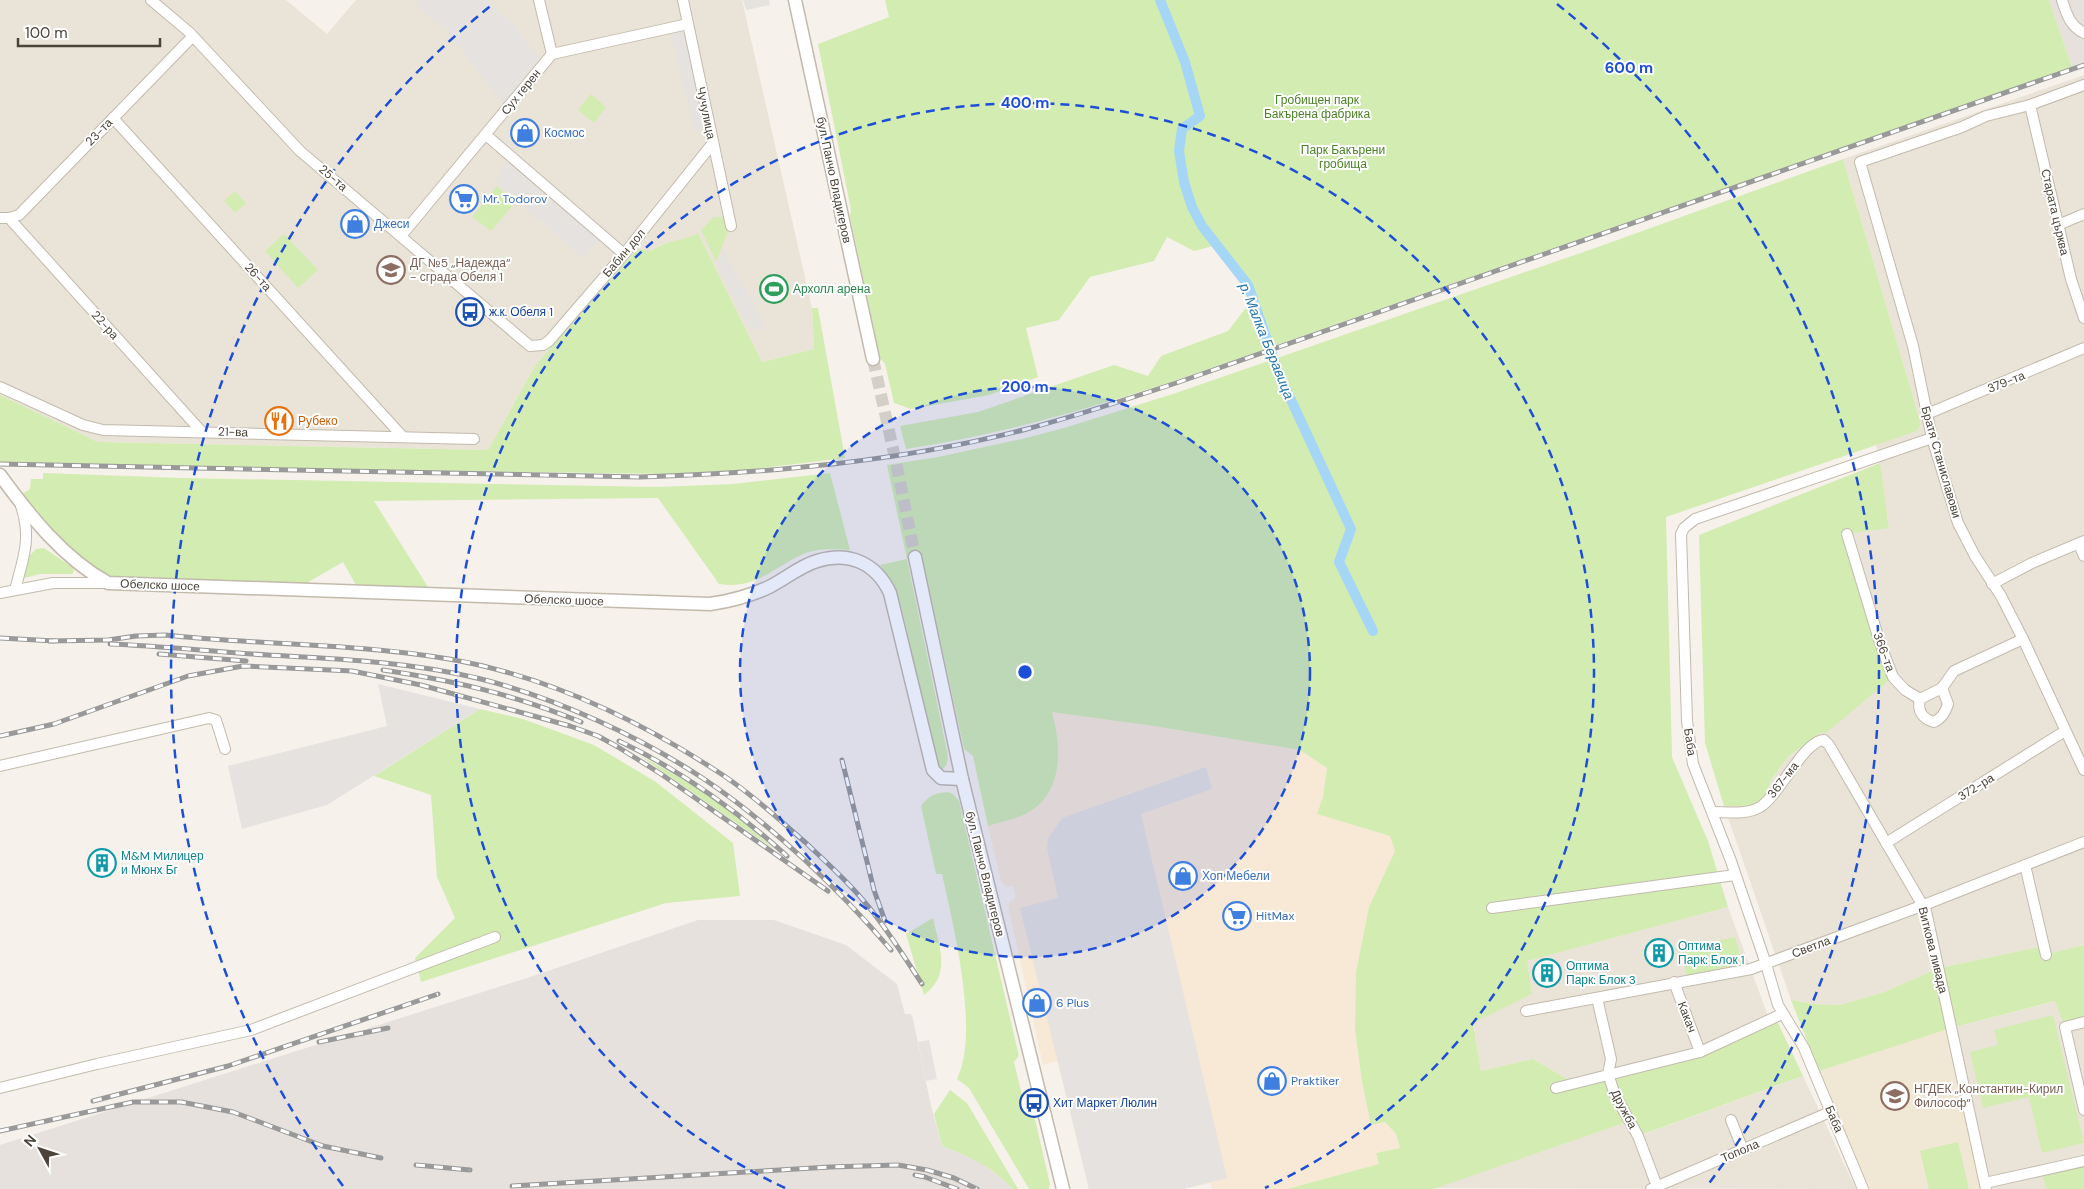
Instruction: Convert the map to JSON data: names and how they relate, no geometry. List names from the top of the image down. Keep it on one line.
{"streets":{"street":["Сух герен","Чучулица","23-та","25-та","бул. Панчо Владигеров","Старата църква","Бабин дол","26-та","22-ра","379-та","21-ва","Братя Станиславови","Обелско шосе","366-та","Баба","367-ма","372-ра","Светла","Виткова ливада","Какач","Дружба","Топола"]},"crossings":[["Сух герен","25-та"],["Чучулица","Бабин дол"],["23-та","25-та"],["23-та","26-та"],["23-та","22-ра"],["25-та","Бабин дол"],["бул. Панчо Владигеров","Обелско шосе"],["Старата църква","Братя Станиславови"],["26-та","21-ва"],["22-ра","21-ва"],["379-та","Братя Станиславови"],["Братя Станиславови","Баба"],["Братя Станиславови","372-ра"],["Баба","367-ма"],["Баба","Светла"],["Баба","Топола"],["367-ма","Виткова ливада"],["372-ра","Виткова ливада"],["Светла","Виткова ливада"],["Светла","Какач"],["Светла","Дружба"],["Дружба","Топола"]],"water":["р. Малка Беравица"],"parks":["Гробищен парк Бакърена фабрика","Парк Бакърени гробища"],"places":{"shop":["Космос","Джеси","Хоп Мебели","6 Plus","Praktiker"],"supermarket":["Mr. Todorov","HitMax"],"school or university":["ДГ №5 „Надежда“ - сграда Обеля 1","НГДЕК „Константин-Кирил Философ“"],"sports":["Архолл арена"],"bus stop":["ж.к. Обеля 1","Хит Маркет Люлин"],"restaurant":["Рубеко"],"building":["М&M Mилицер и Мюнх Бг","Оптима Парк: Блок 1","Оптима Парк: Блок 3"]},"scale_bar":"100 m","north":"top left","rings":["600 m","400 m","200 m"]}
